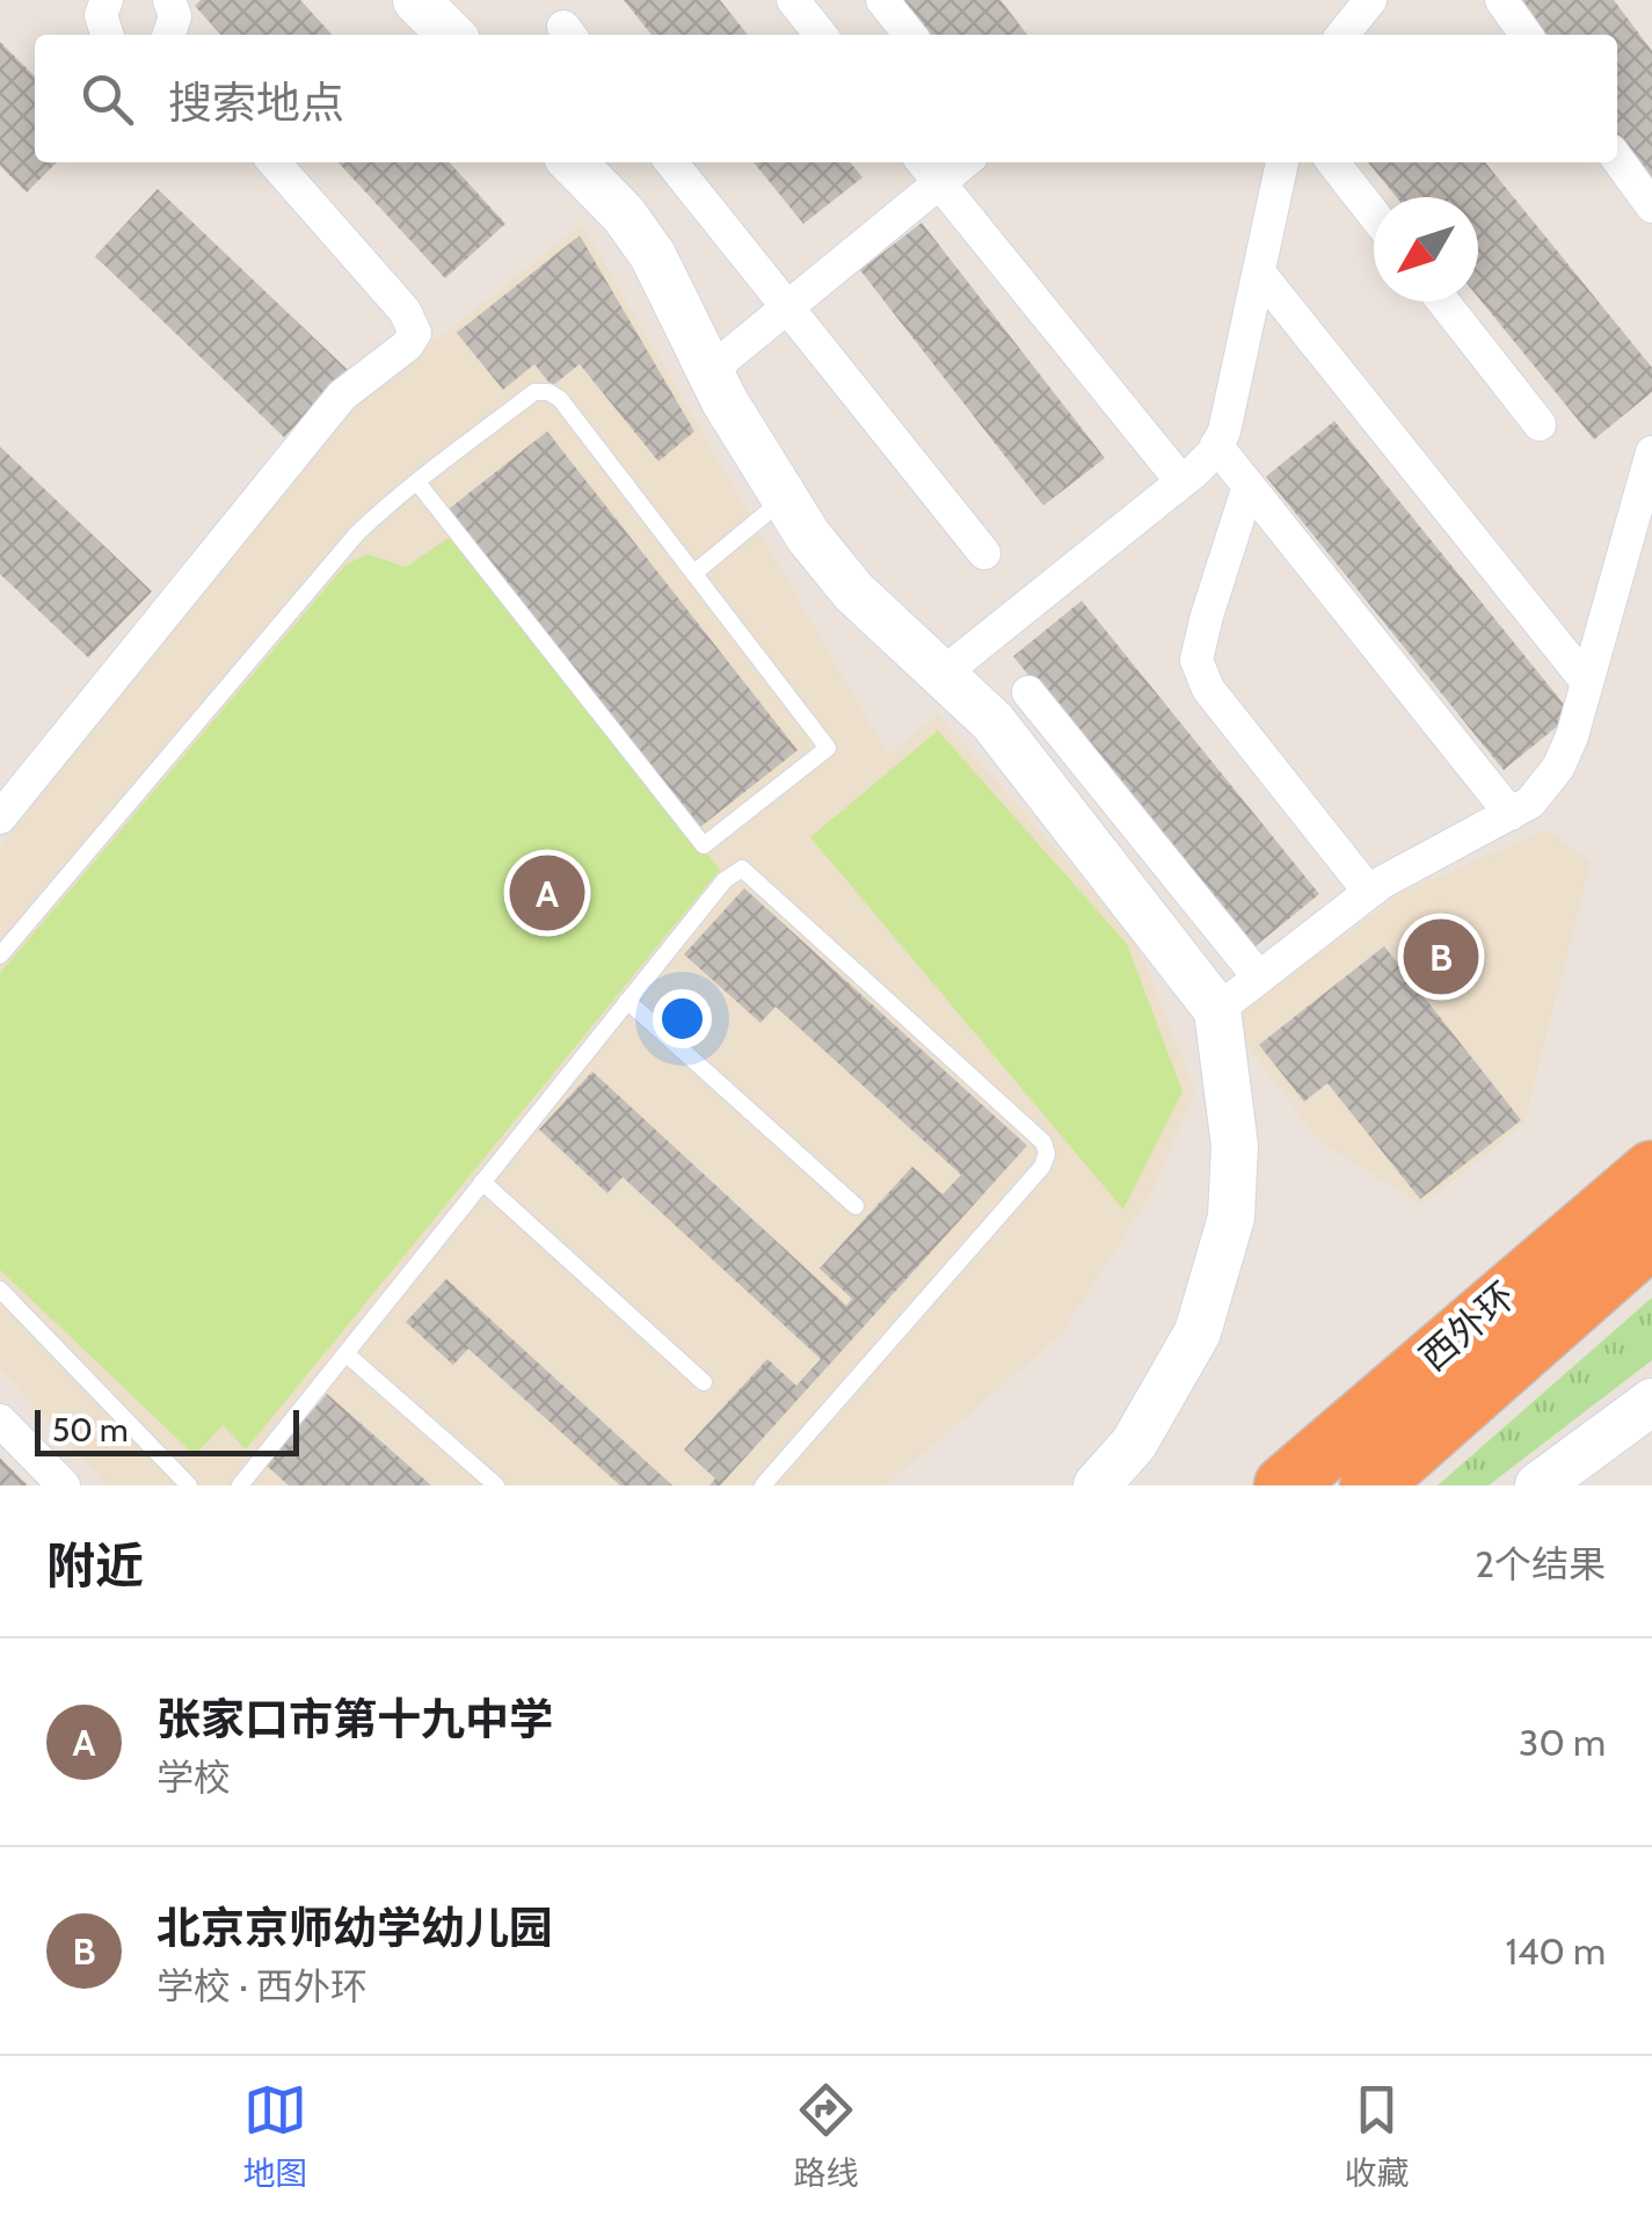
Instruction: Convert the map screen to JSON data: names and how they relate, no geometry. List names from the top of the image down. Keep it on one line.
{"streets":{"highway":["西外环"]},"scale_bar":"50 m","north":"bottom left","page":{"search":"搜索地点","pins":["A","B"],"scale":"50 m","heading":["附近","2个结果"],"list":[{"mark":"A","name":"张家口市第十九中学","note":"学校","value":"30 m"},{"mark":"B","name":"北京京师幼学幼儿园","note":"学校 · 西外环","value":"140 m"}],"nav":["地图","路线","收藏"]}}
